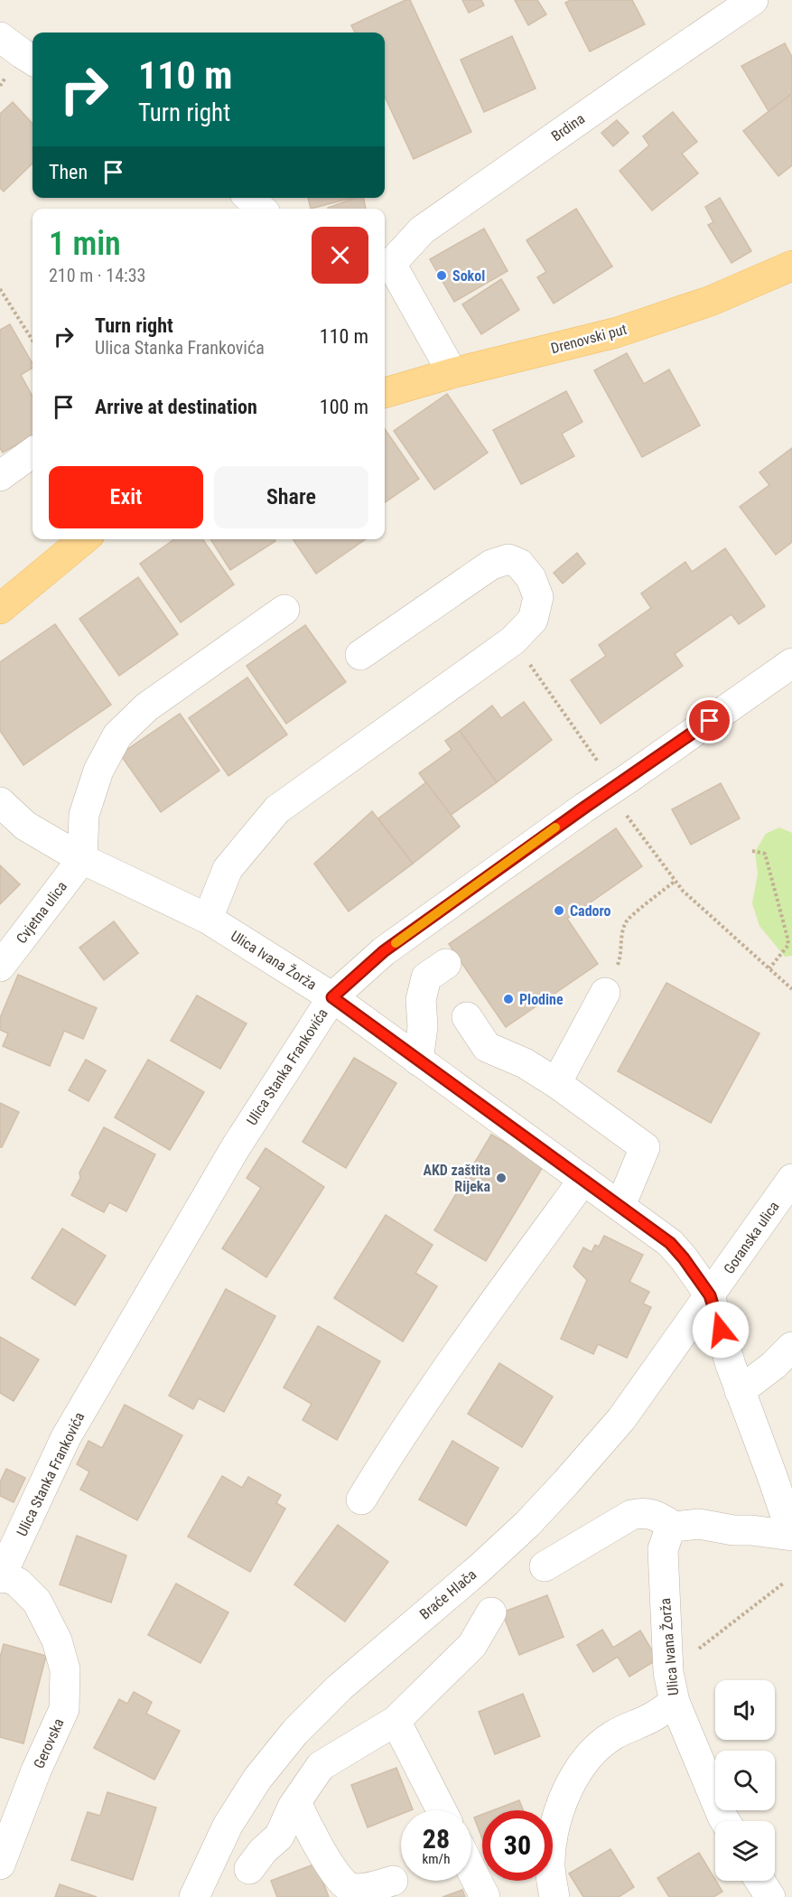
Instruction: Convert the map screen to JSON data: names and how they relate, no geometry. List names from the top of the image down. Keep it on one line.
{"streets":{"main road":["Drenovski put"],"street":["Brdina","Cvjetna ulica","Ulica Ivana Žorža","Ulica Stanka Frankovića","Goranska ulica","Braće Hlača","Gerovska"]},"crossings":[["Brdina","Drenovski put"],["Cvjetna ulica","Ulica Ivana Žorža"],["Ulica Ivana Žorža","Ulica Stanka Frankovića"],["Ulica Ivana Žorža","Goranska ulica"],["Ulica Ivana Žorža","Braće Hlača"],["Ulica Stanka Frankovića","Gerovska"],["Goranska ulica","Braće Hlača"]],"places":["Sokol","Cadoro","Plodine","AKD zaštita Rijeka"],"page":{"turn":["110 m","Turn right"],"then":"Then","heading":["1 min","210 m · 14:33"],"list":[{"name":"Turn right","note":"Ulica Stanka Frankovića","value":"110 m"},{"name":"Arrive at destination","value":"100 m"}],"buttons":["Exit","Share"],"speed":"28 km/h","limit":"30"}}
